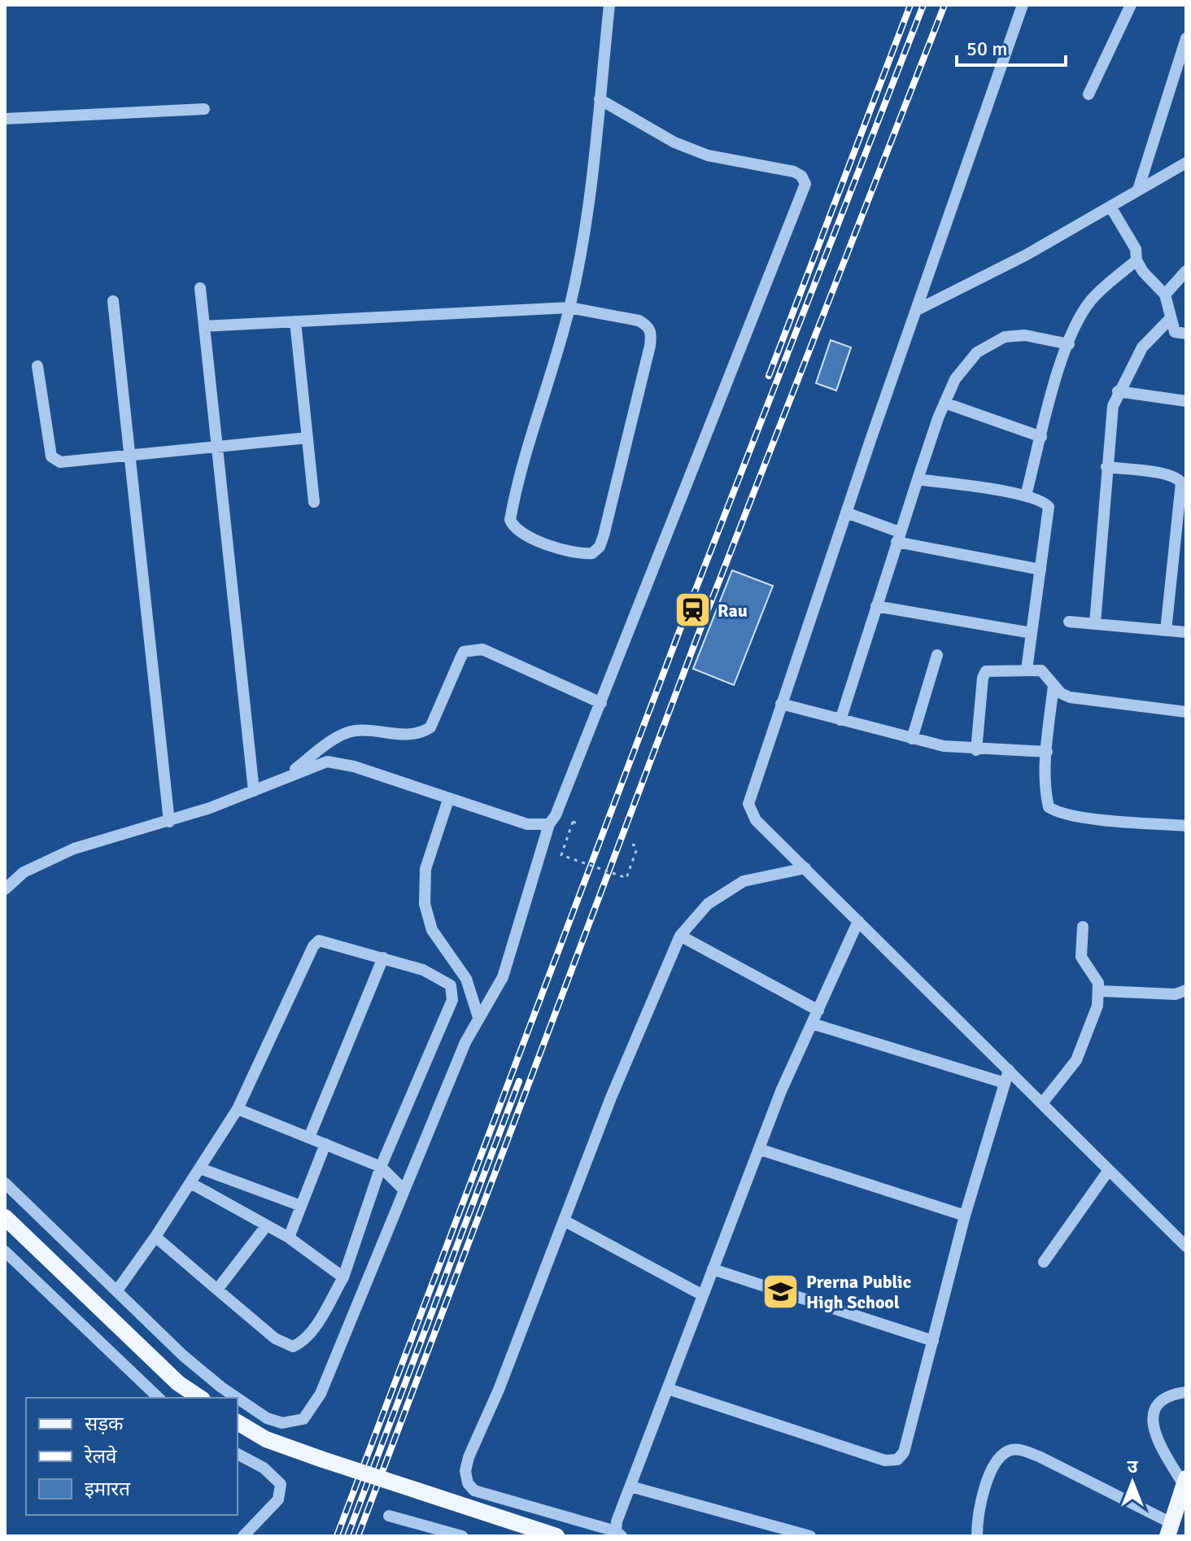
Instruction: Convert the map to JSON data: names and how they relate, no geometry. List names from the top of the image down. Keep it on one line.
{"places":{"station":["Rau"],"school or university":["Prerna Public High School"]},"legend":["सड़क","रेलवे","इमारत"],"scale_bar":"50 m","north":"top"}
